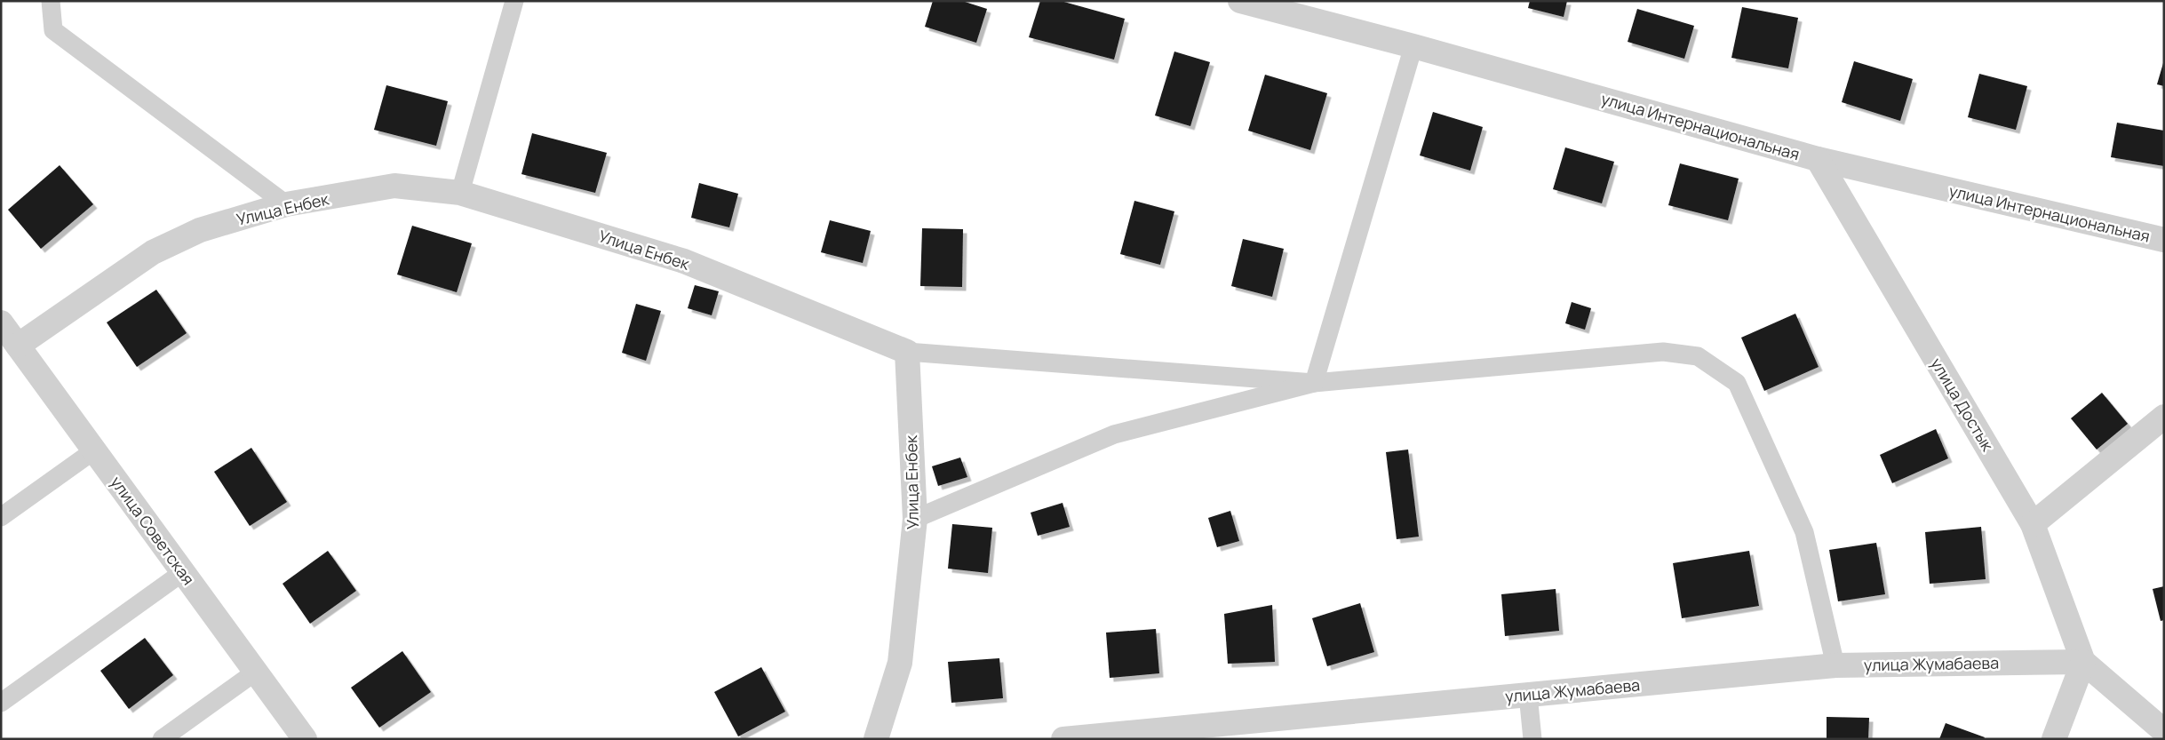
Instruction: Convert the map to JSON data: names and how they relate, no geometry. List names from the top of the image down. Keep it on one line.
{"streets":{"street":["улица Интернациональная","Улица Енбек","улица Достык","улица Советская","улица Жумабаева"]},"crossings":[["улица Интернациональная","улица Достык"],["Улица Енбек","улица Советская"],["улица Достык","улица Жумабаева"]]}
